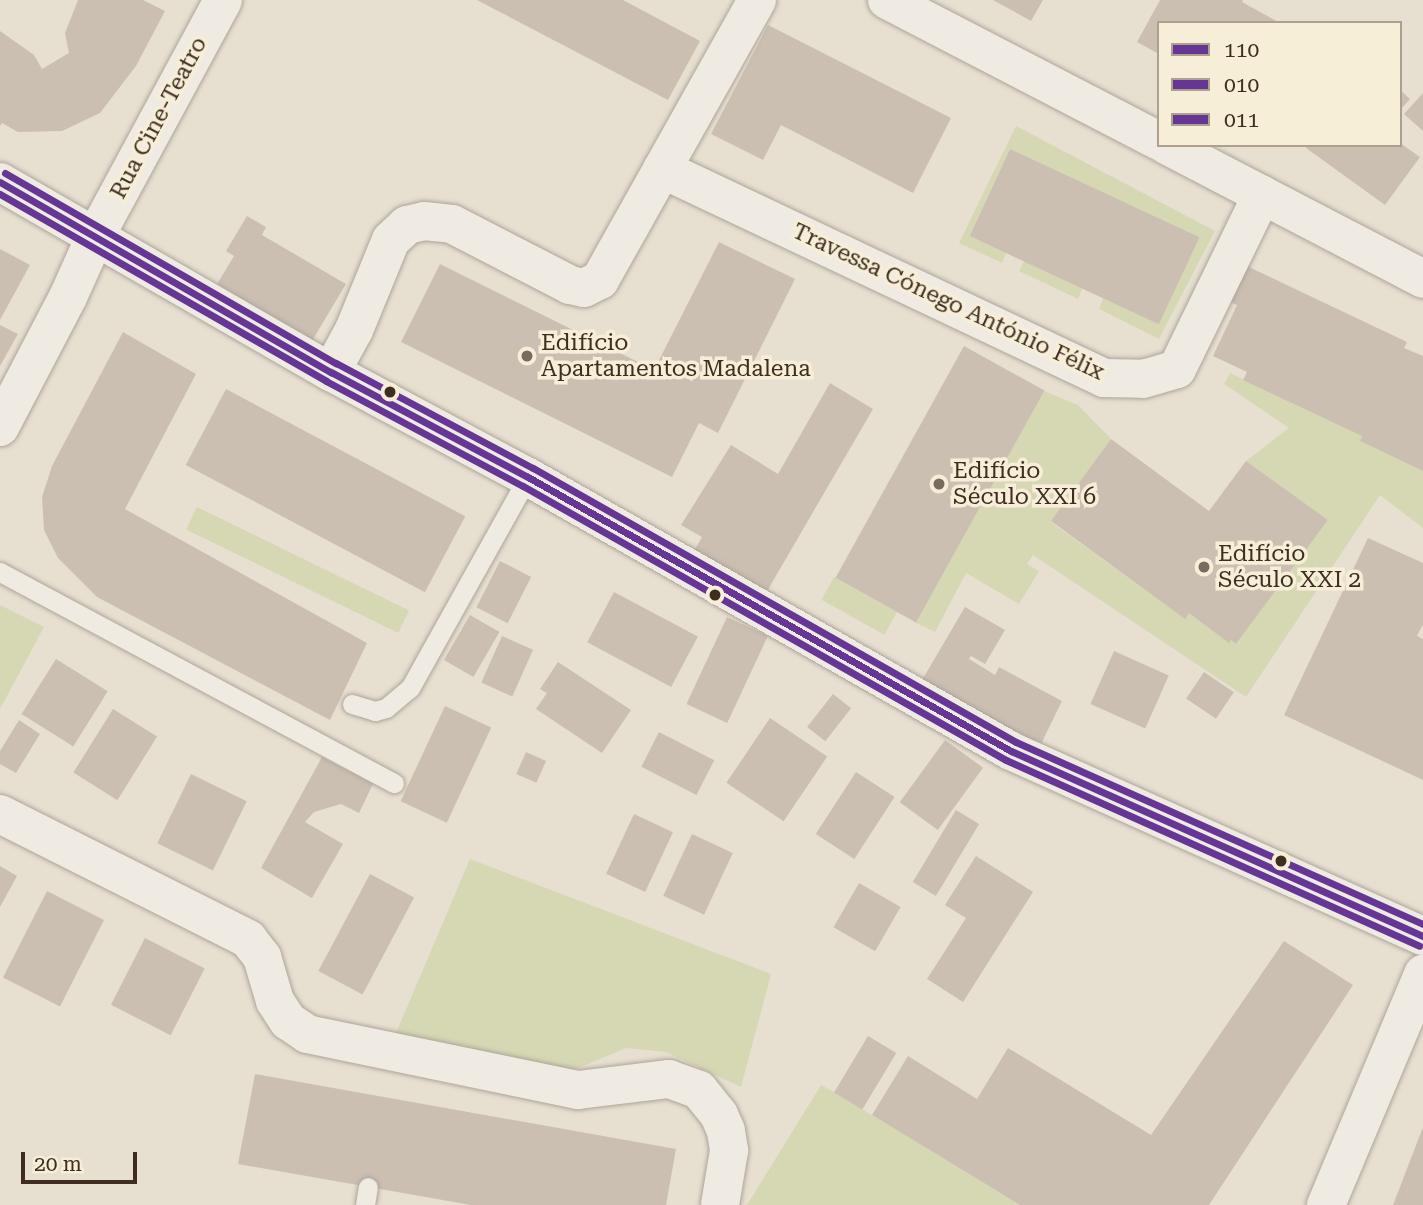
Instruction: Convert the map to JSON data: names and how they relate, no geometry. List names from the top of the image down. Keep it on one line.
{"streets":{"street":["Rua Cine-Teatro","Travessa Cónego António Félix"]},"places":["Edifício Apartamentos Madalena","Edifício Século XXI 6","Edifício Século XXI 2"],"lines":["transit line 011","transit line 110","transit line 010"],"legend":["110","010","011"],"scale_bar":"20 m"}
